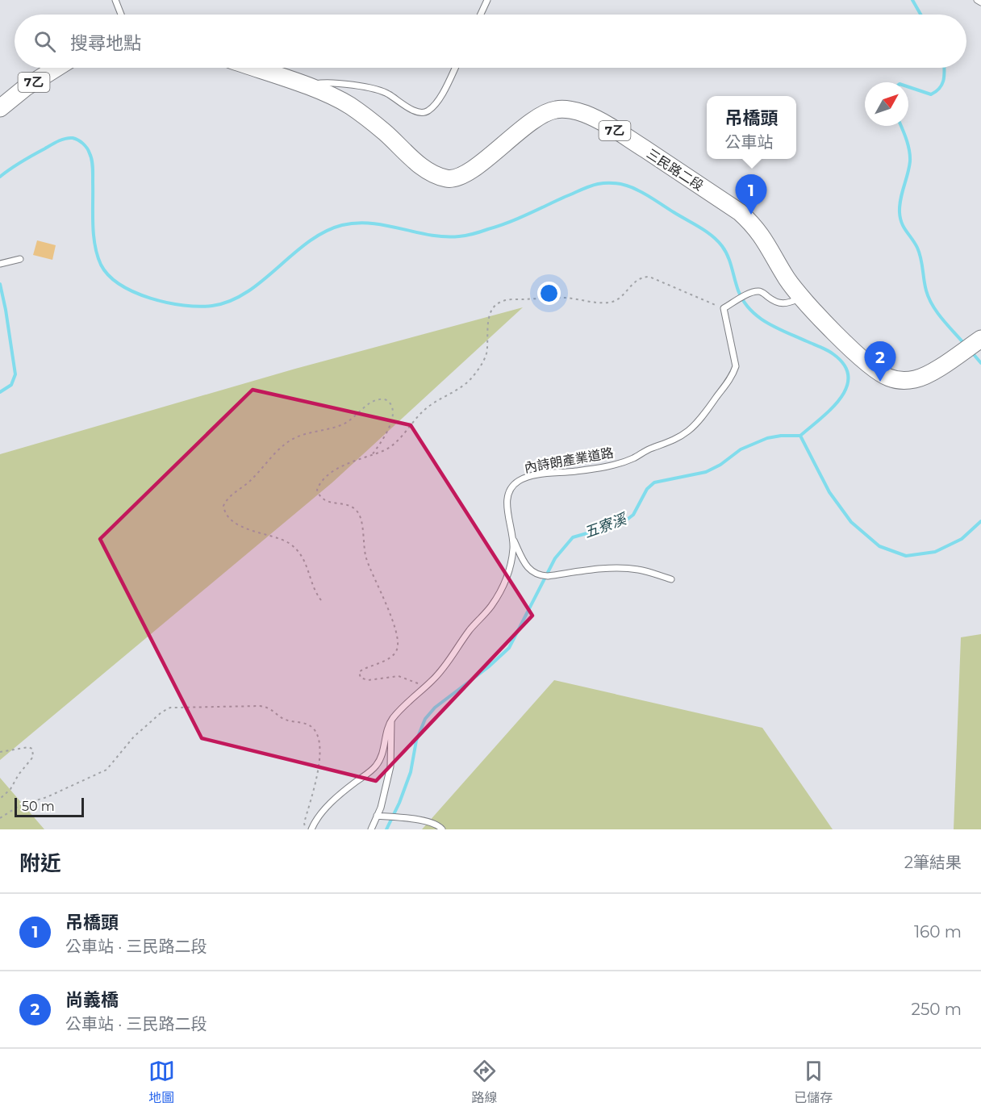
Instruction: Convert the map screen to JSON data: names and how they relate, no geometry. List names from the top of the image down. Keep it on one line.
{"streets":{"main road":["7乙","三民路二段"],"lane":["內詩朗產業道路"]},"water":["五寮溪"],"scale_bar":"50 m","north":"top right","page":{"search":"搜尋地點","popup":["吊橋頭","公車站"],"pins":["1","2"],"scale":"50 m","heading":["附近","2筆結果"],"list":[{"mark":"1","name":"吊橋頭","note":"公車站 · 三民路二段","value":"160 m"},{"mark":"2","name":"尚義橋","note":"公車站 · 三民路二段","value":"250 m"}],"nav":["地圖","路線","已儲存"]}}
